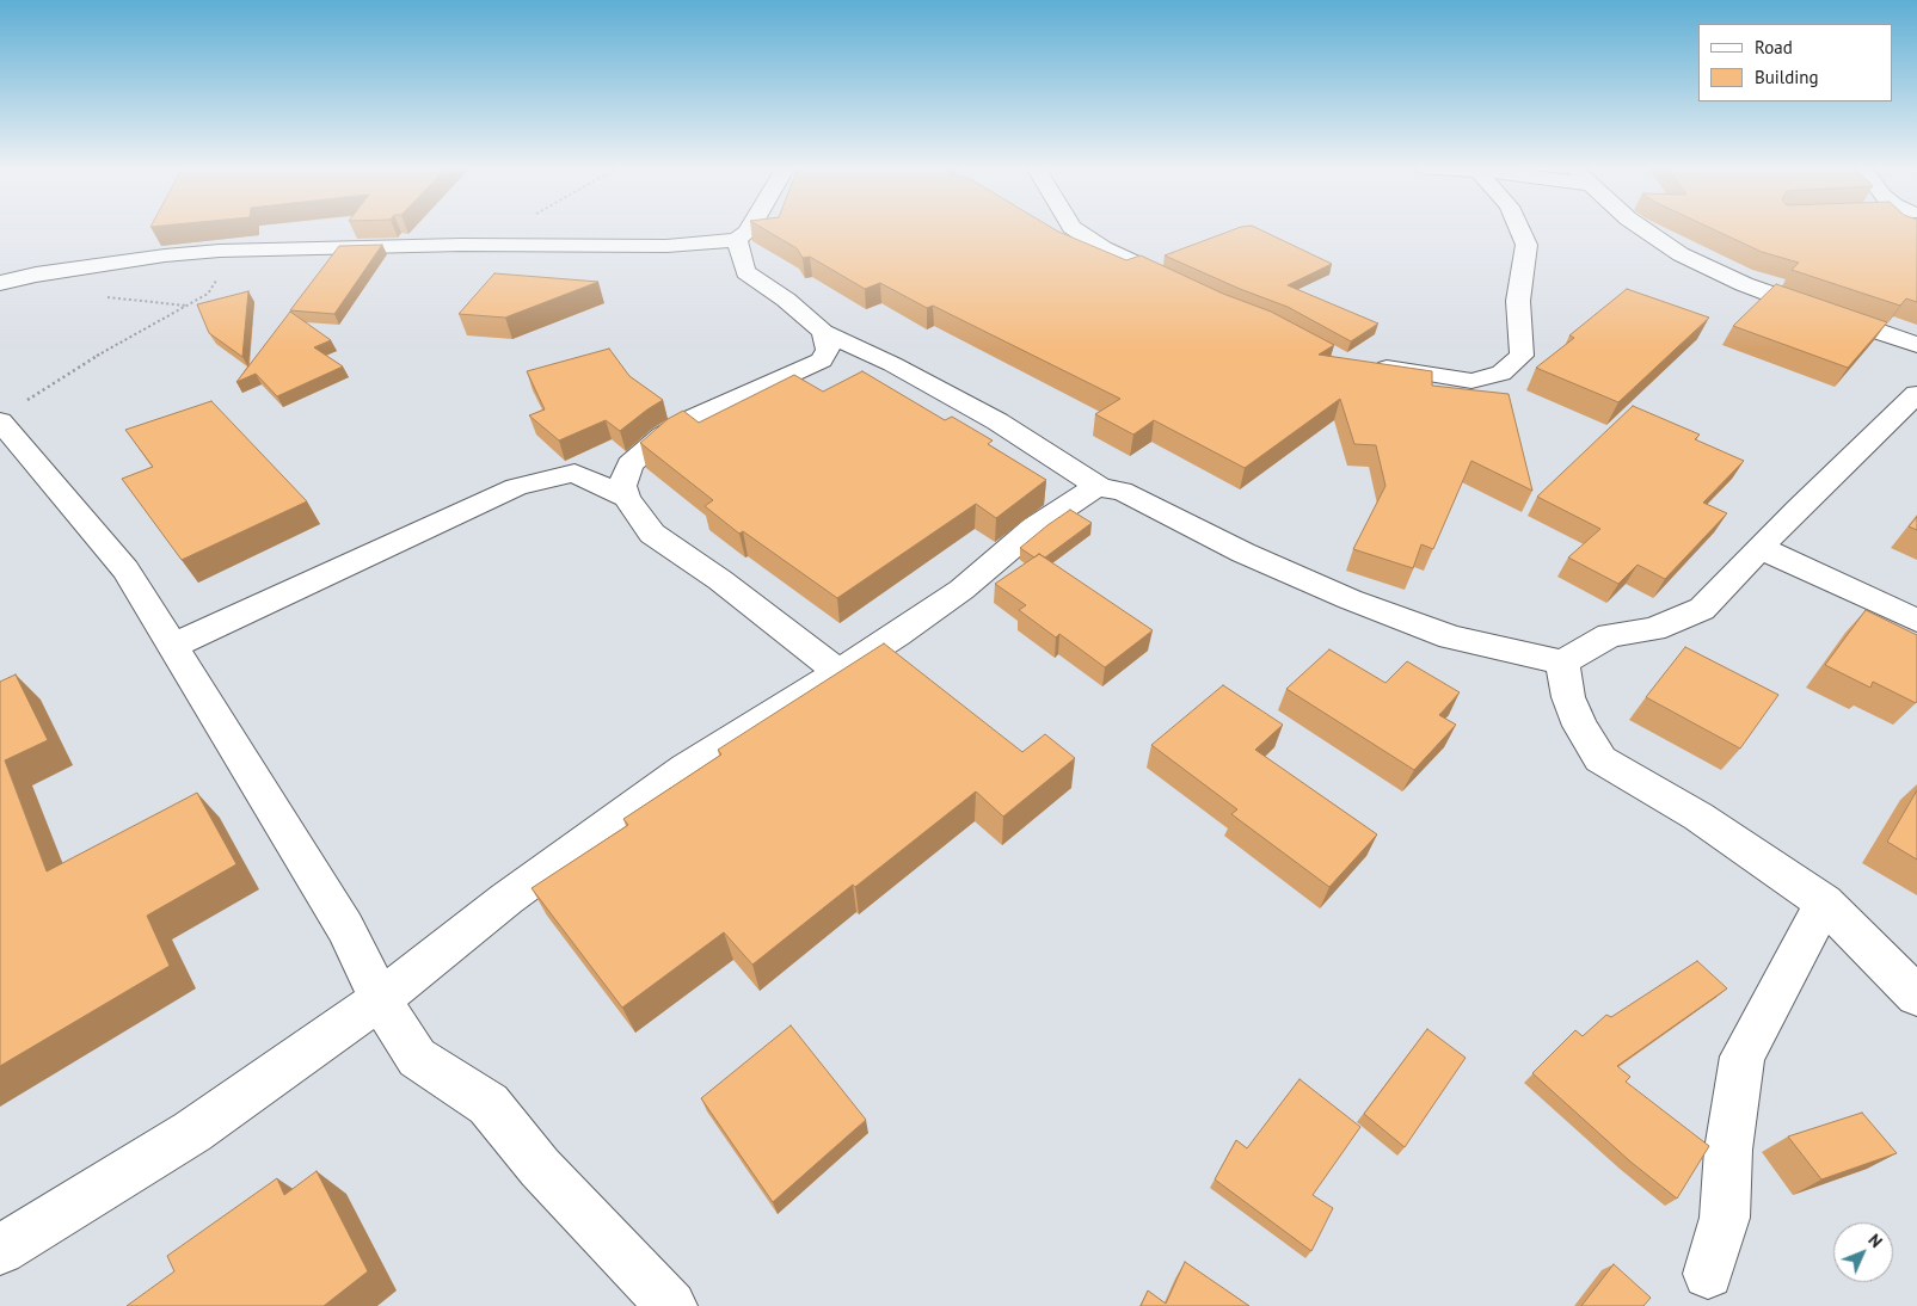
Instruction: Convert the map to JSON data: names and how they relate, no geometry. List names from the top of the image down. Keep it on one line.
{"legend":["Road","Building"],"north":"top right"}
